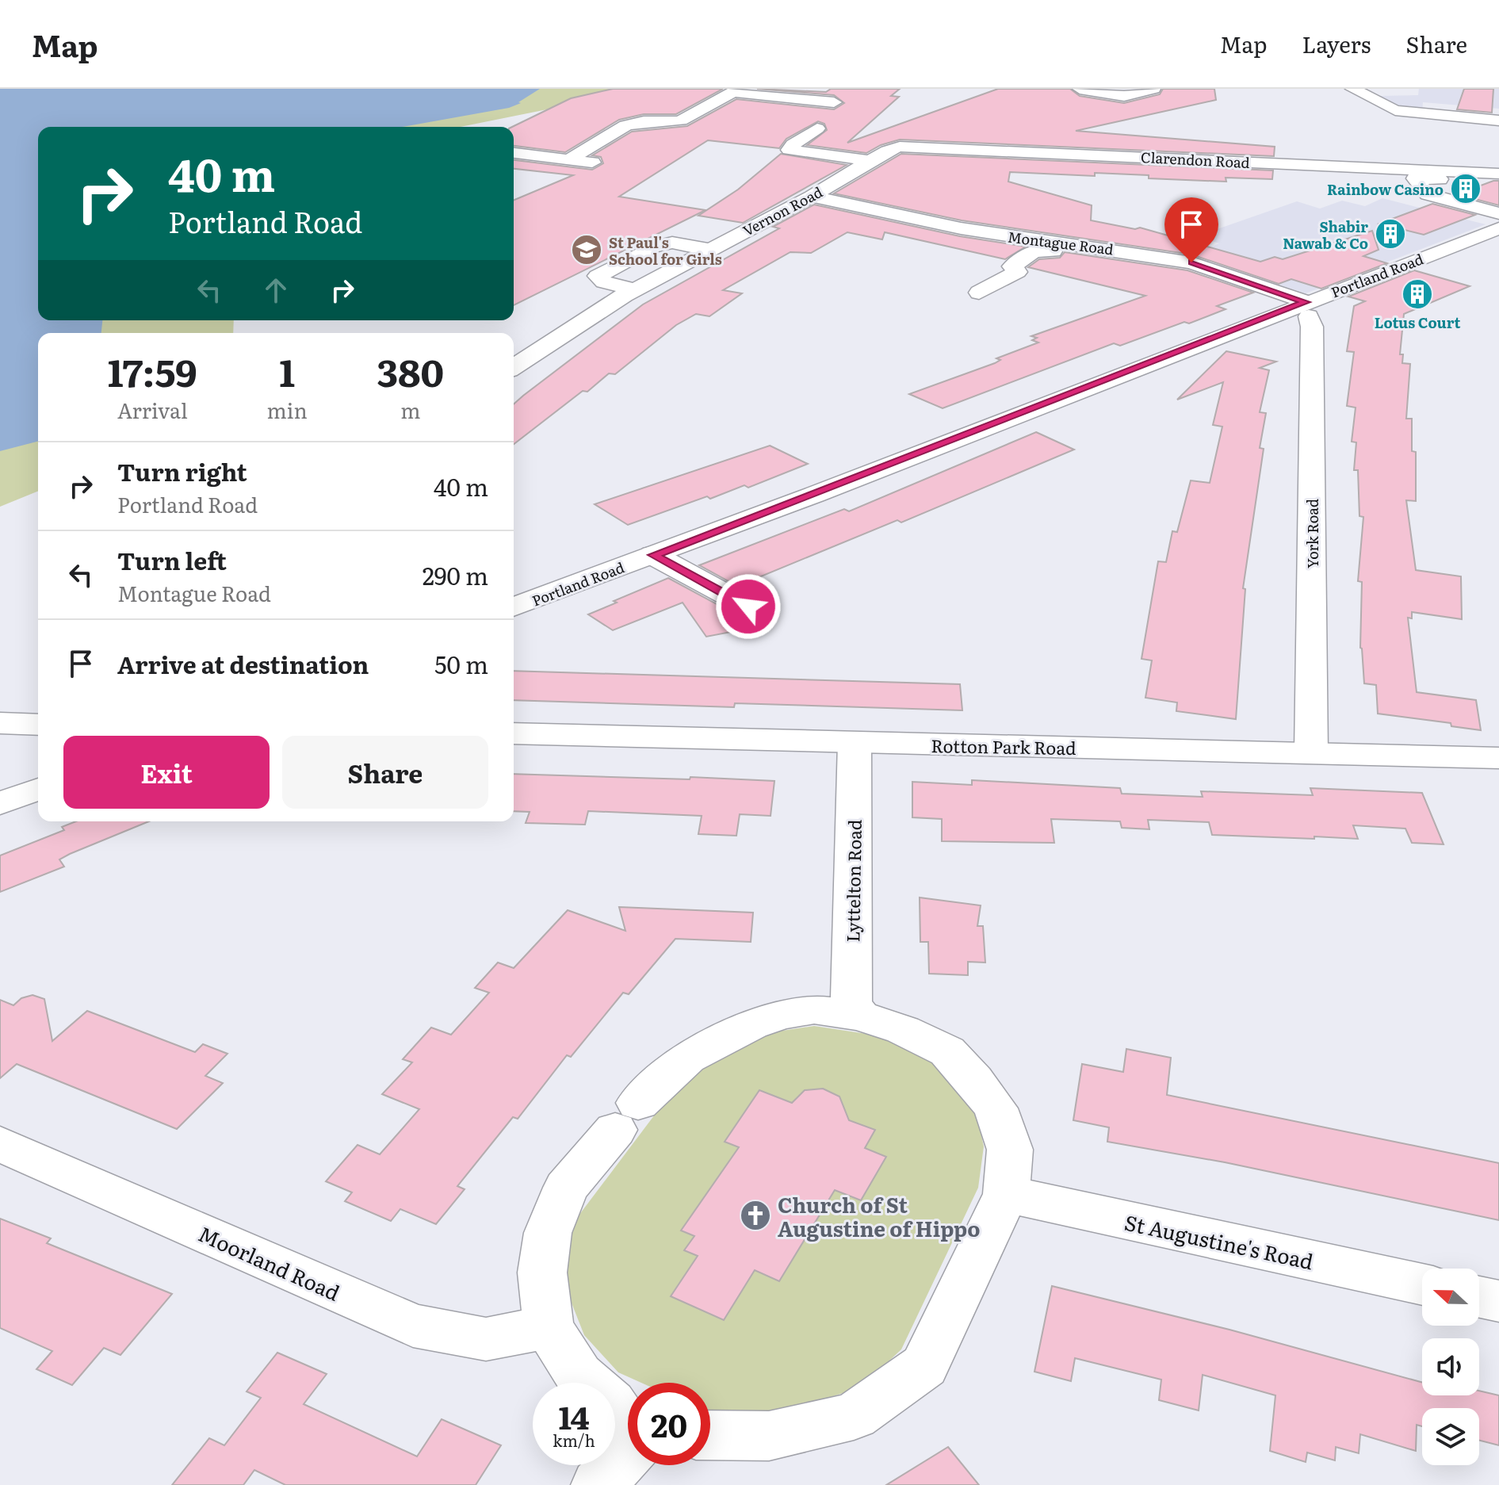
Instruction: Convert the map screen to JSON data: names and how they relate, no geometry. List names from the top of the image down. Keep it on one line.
{"streets":{"street":["Clarendon Road","Vernon Road","Montague Road","Portland Road","York Road","Rotton Park Road","Lyttelton Road","St Augustine's Road","Moorland Road"]},"crossings":[["Clarendon Road","Vernon Road"],["Vernon Road","Montague Road"],["Montague Road","Portland Road"],["Montague Road","York Road"],["Portland Road","York Road"],["York Road","Rotton Park Road"],["Rotton Park Road","Lyttelton Road"]],"places":{"building":["Rainbow Casino","Shabir Nawab & Co","Lotus Court"],"school or university":["St Paul's School for Girls"],"church":["Church of St Augustine of Hippo"]},"north":"left","page":{"header":"Map","nav":["Map","Layers","Share"],"turn":["40 m","Portland Road"],"eta":["17:59","Arrival","1","min","380","m"],"list":[{"name":"Turn right","note":"Portland Road","value":"40 m"},{"name":"Turn left","note":"Montague Road","value":"290 m"},{"name":"Arrive at destination","value":"50 m"}],"buttons":["Exit","Share"],"speed":"14 km/h","limit":"20"}}
